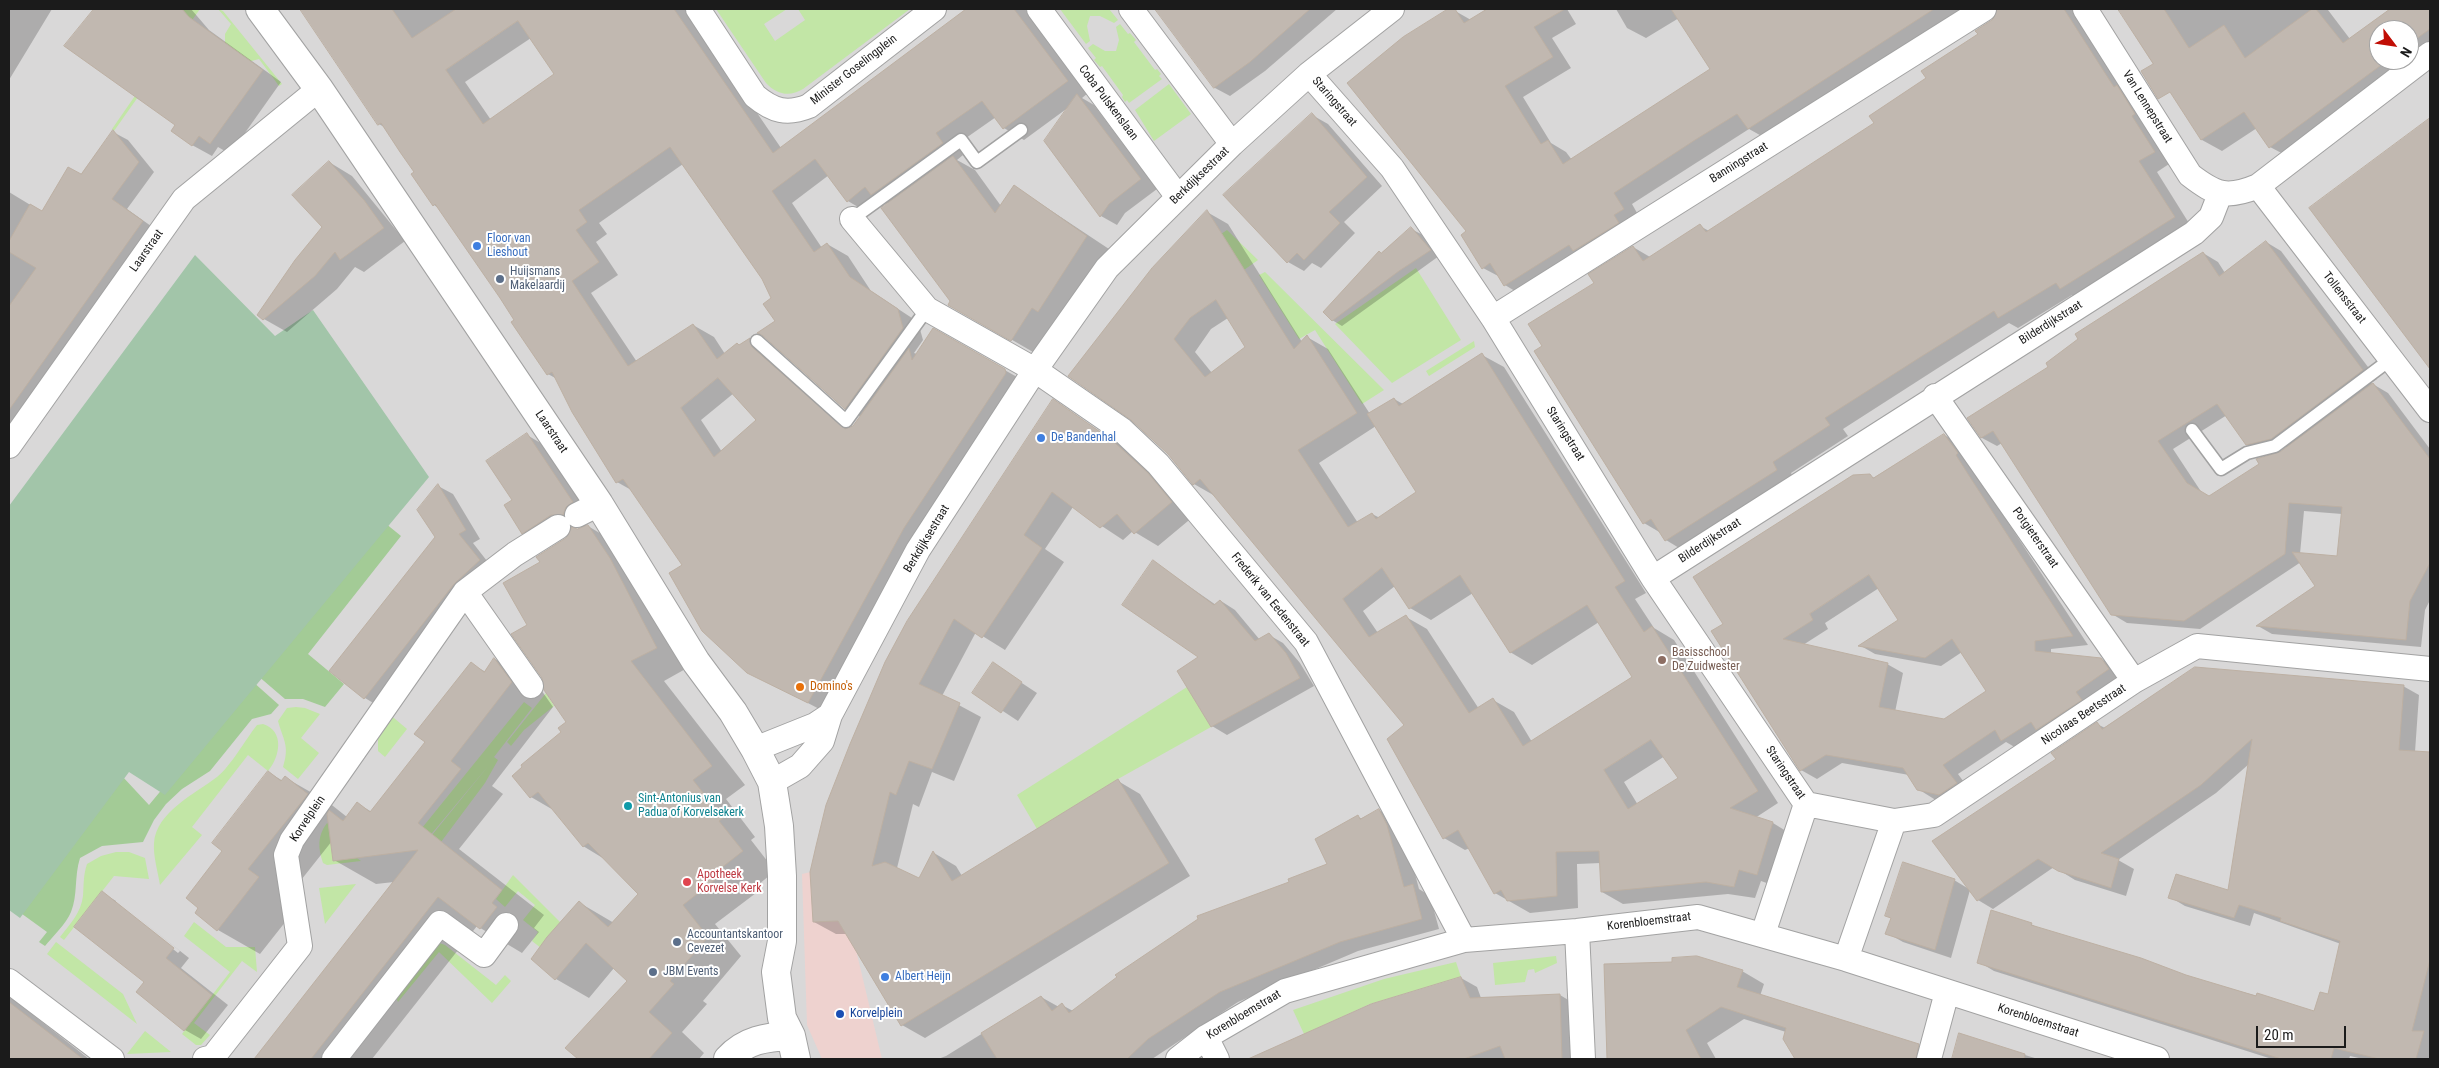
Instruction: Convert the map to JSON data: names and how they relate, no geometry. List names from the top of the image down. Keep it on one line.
{"streets":{"street":["Minister Goselingplein","Staringstraat","Coba Pulskenslaan","Van Lennepstraat","Banningstraat","Berkdijksestraat","Laarstraat","Tollensstraat","Bilderdijkstraat","Potgieterstraat","Frederik van Eedenstraat","Nicolaas Beetsstraat","Korvelplein","Korenbloemstraat"]},"crossings":[["Staringstraat","Banningstraat"],["Staringstraat","Berkdijksestraat"],["Staringstraat","Bilderdijkstraat"],["Staringstraat","Nicolaas Beetsstraat"],["Staringstraat","Korenbloemstraat"],["Coba Pulskenslaan","Berkdijksestraat"],["Van Lennepstraat","Bilderdijkstraat"],["Berkdijksestraat","Laarstraat"],["Berkdijksestraat","Frederik van Eedenstraat"],["Laarstraat","Korvelplein"],["Bilderdijkstraat","Potgieterstraat"],["Potgieterstraat","Nicolaas Beetsstraat"],["Frederik van Eedenstraat","Korenbloemstraat"]],"places":["Floor van Lieshout","Huijsmans Makelaardij","De Bandenhal","Basisschool De Zuidwester","Domino's","Sint-Antonius van Padua of Korvelsekerk","Apotheek Korvelse Kerk","Accountantskantoor Cevezet","JBM Events","Albert Heijn","Korvelplein"],"scale_bar":"20 m","north":"bottom right"}
